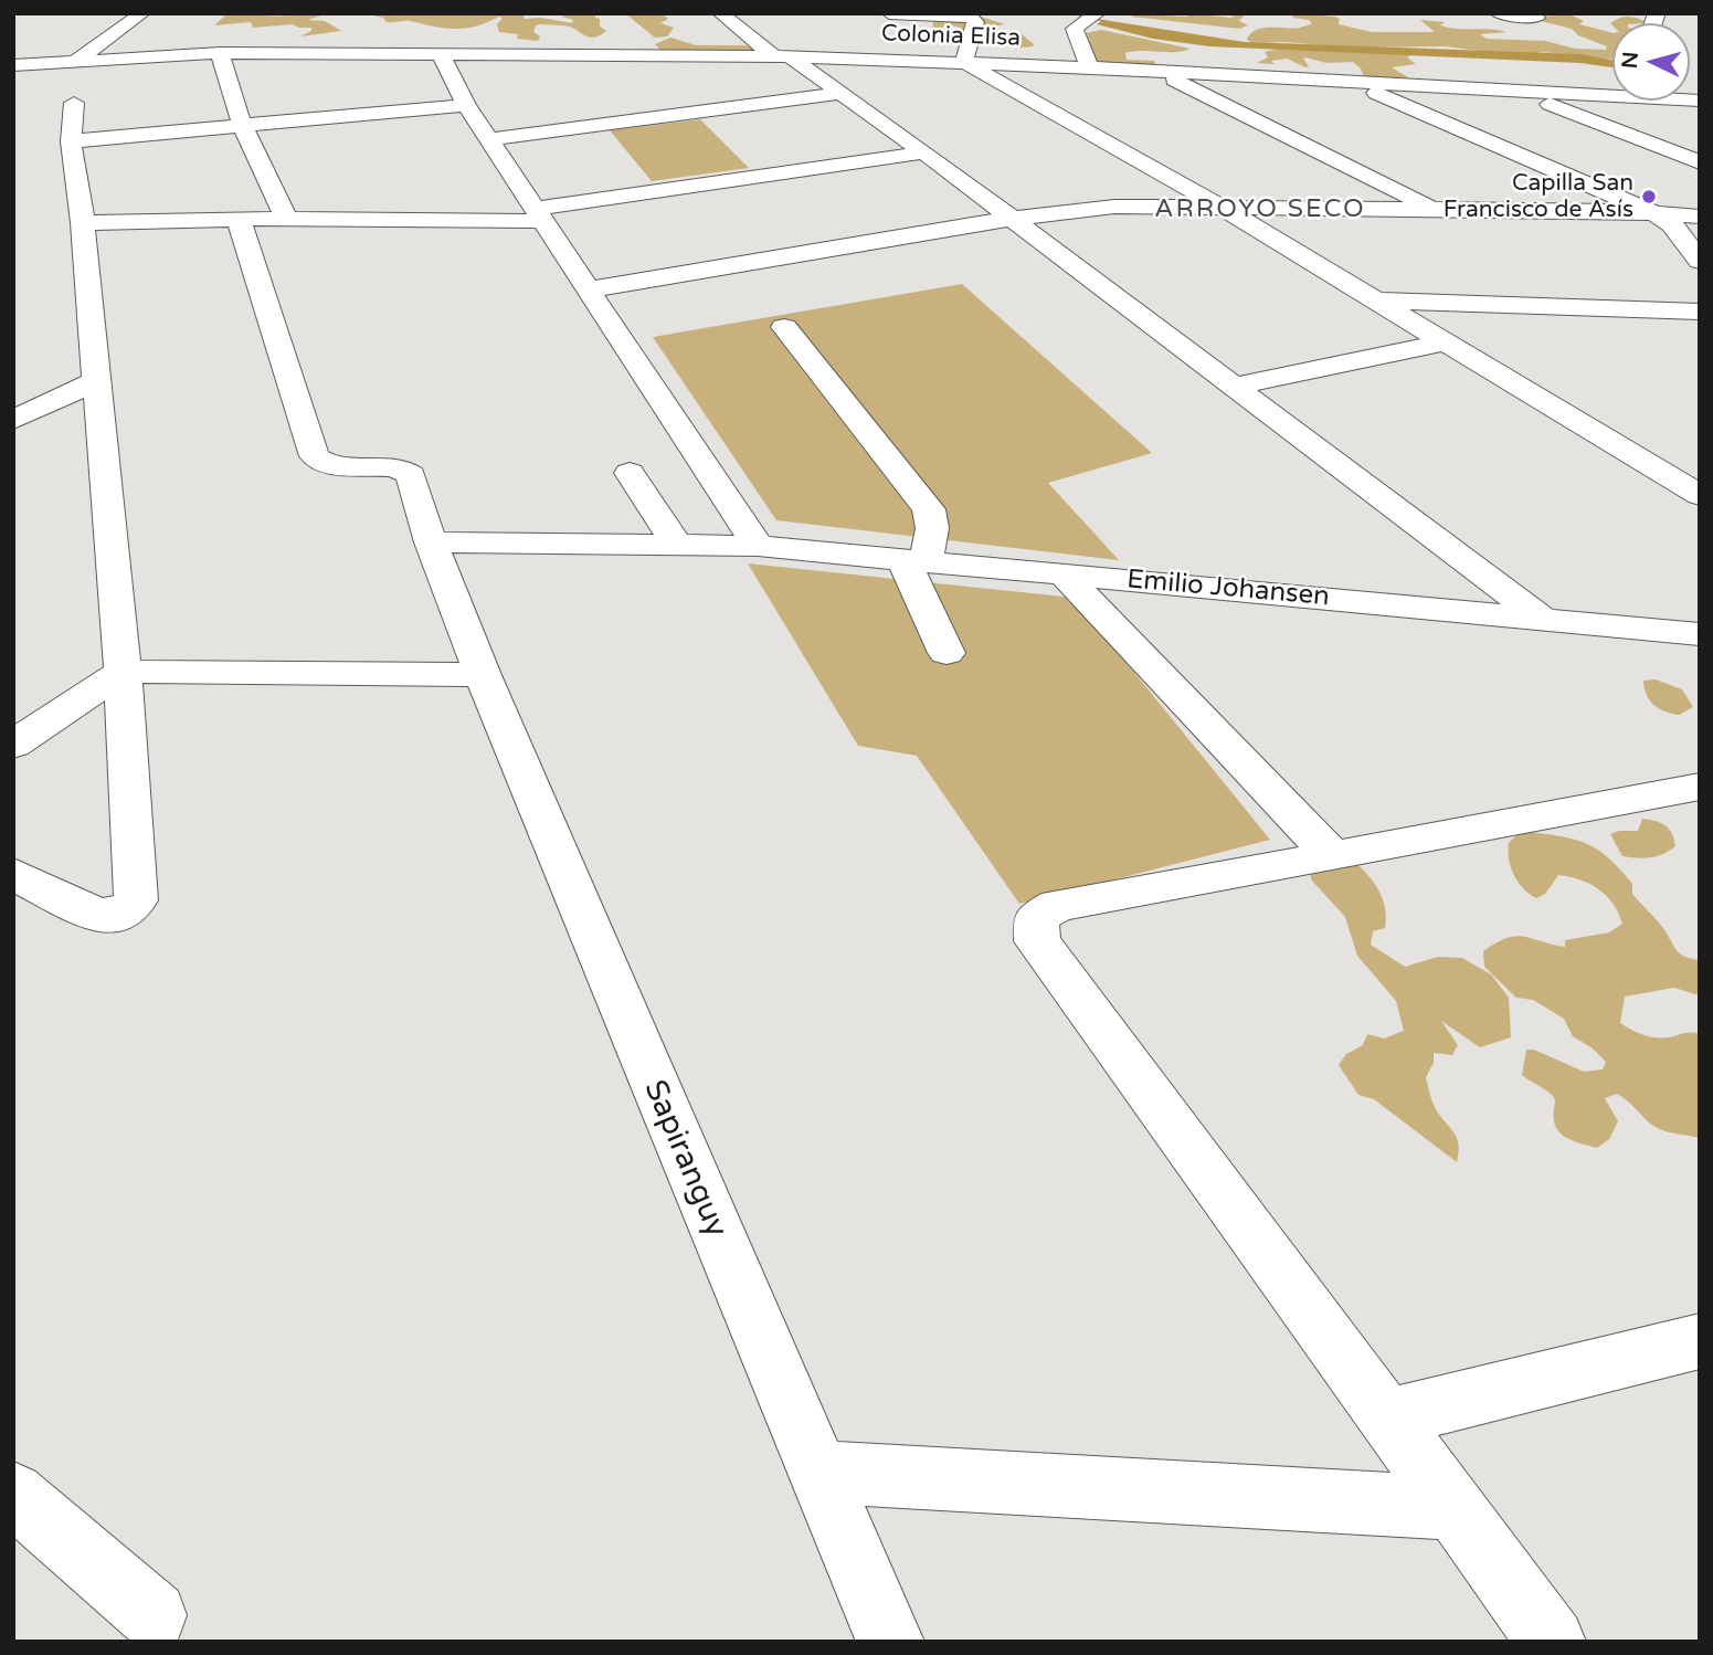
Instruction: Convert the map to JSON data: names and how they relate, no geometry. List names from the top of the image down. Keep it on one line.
{"streets":{"street":["Colonia Elisa","Emilio Johansen","Sapiranguy"]},"crossings":[["Emilio Johansen","Sapiranguy"]],"districts":["ARROYO SECO"],"places":["Capilla San Francisco de Asís"],"north":"left"}
